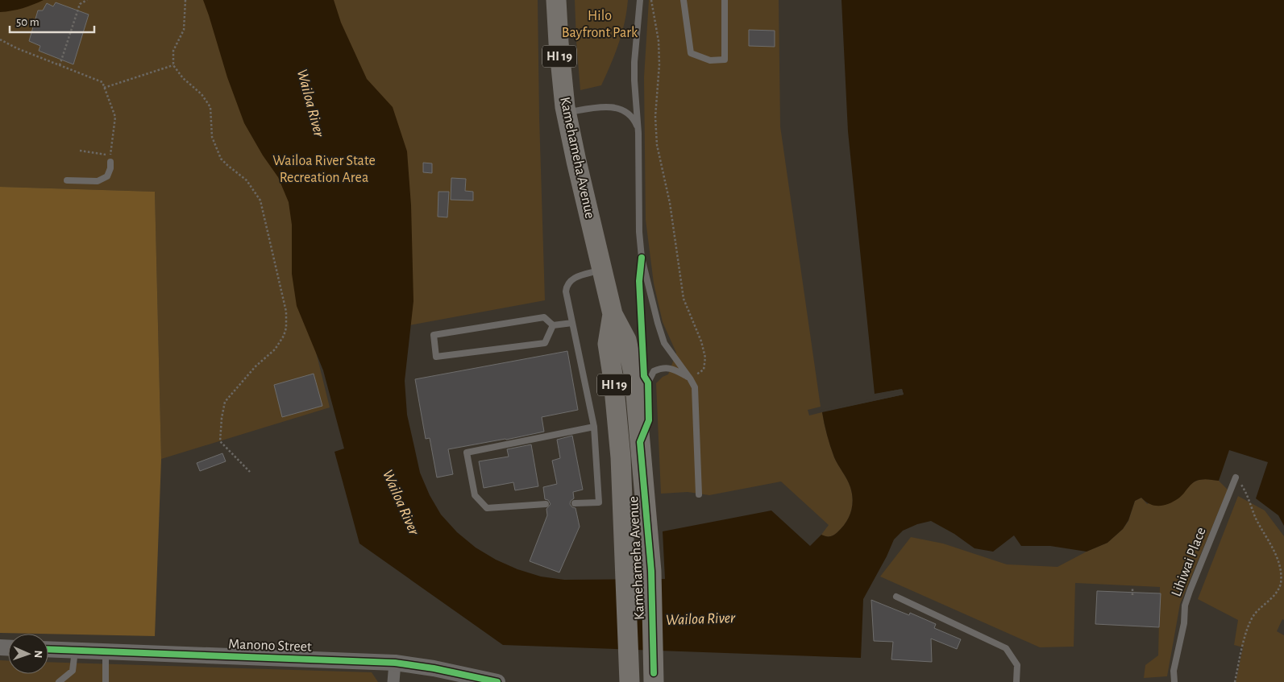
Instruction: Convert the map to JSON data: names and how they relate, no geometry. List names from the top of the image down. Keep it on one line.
{"streets":{"main road":["HI 19","Kamehameha Avenue"],"street":["Manono Street"],"lane":["Lihiwai Place"]},"water":["Wailoa River"],"parks":["Hilo Bayfront Park","Wailoa River State Recreation Area"],"scale_bar":"50 m","north":"right"}
